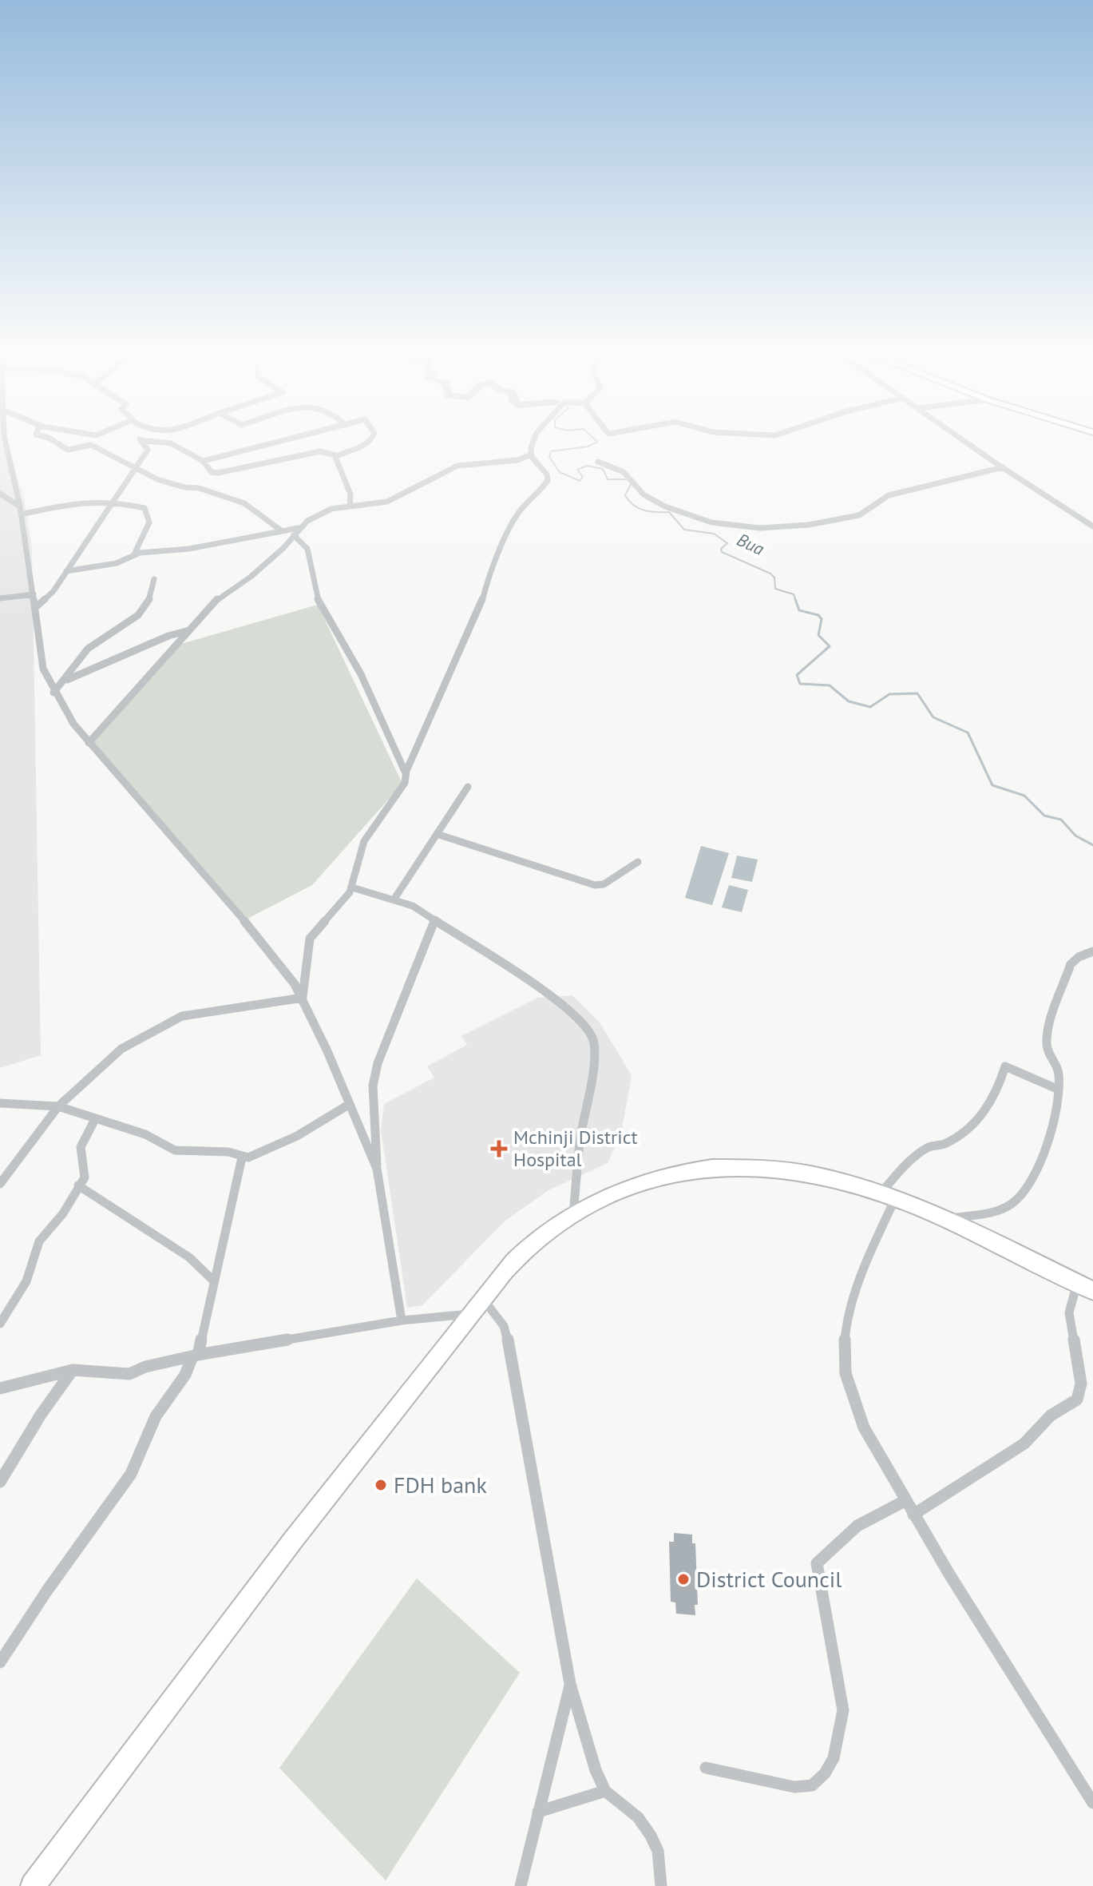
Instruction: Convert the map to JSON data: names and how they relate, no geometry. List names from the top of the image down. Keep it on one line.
{"water":["Bua"],"places":{"health":["Mchinji District Hospital"],"other":["FDH bank","District Council"]}}
